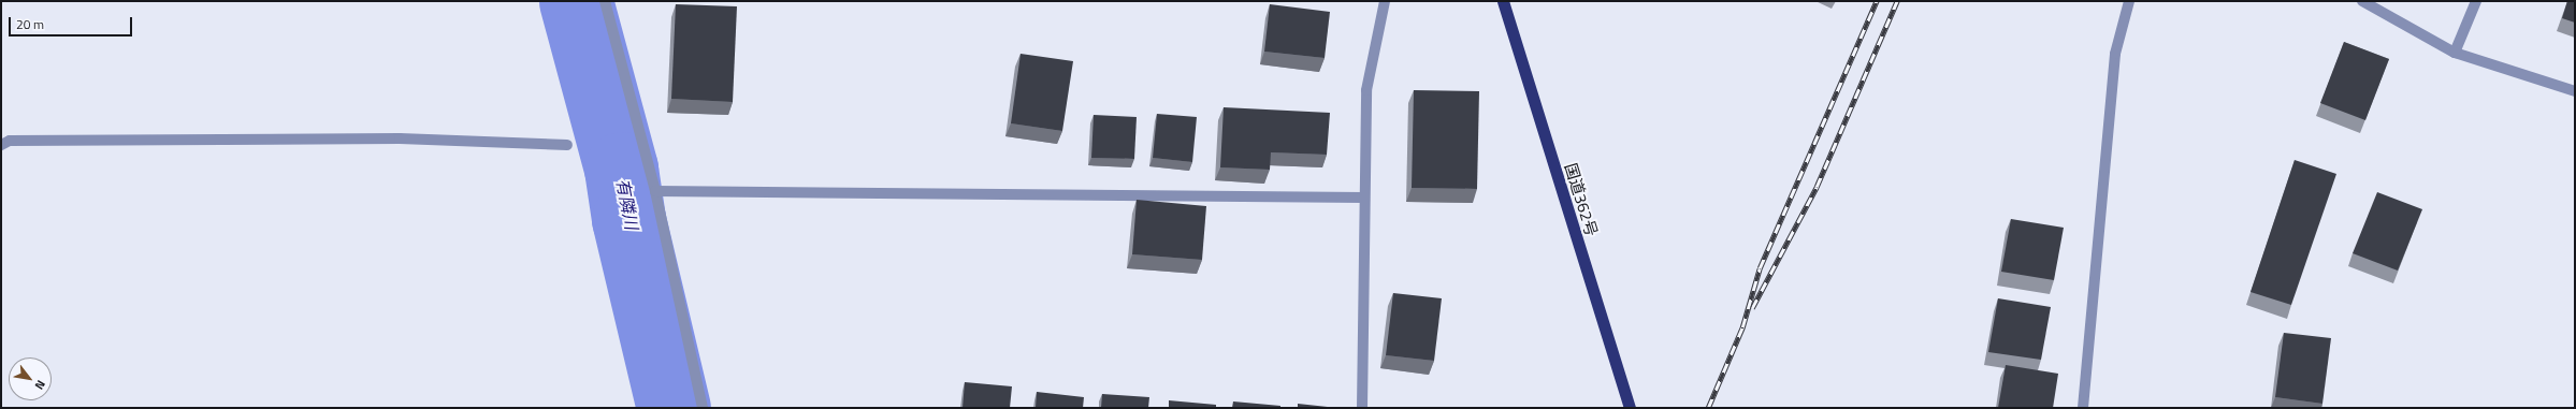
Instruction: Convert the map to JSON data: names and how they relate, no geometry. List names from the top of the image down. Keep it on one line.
{"streets":{"highway":["国道362号"]},"water":["有隣川"],"scale_bar":"20 m","north":"bottom right"}
